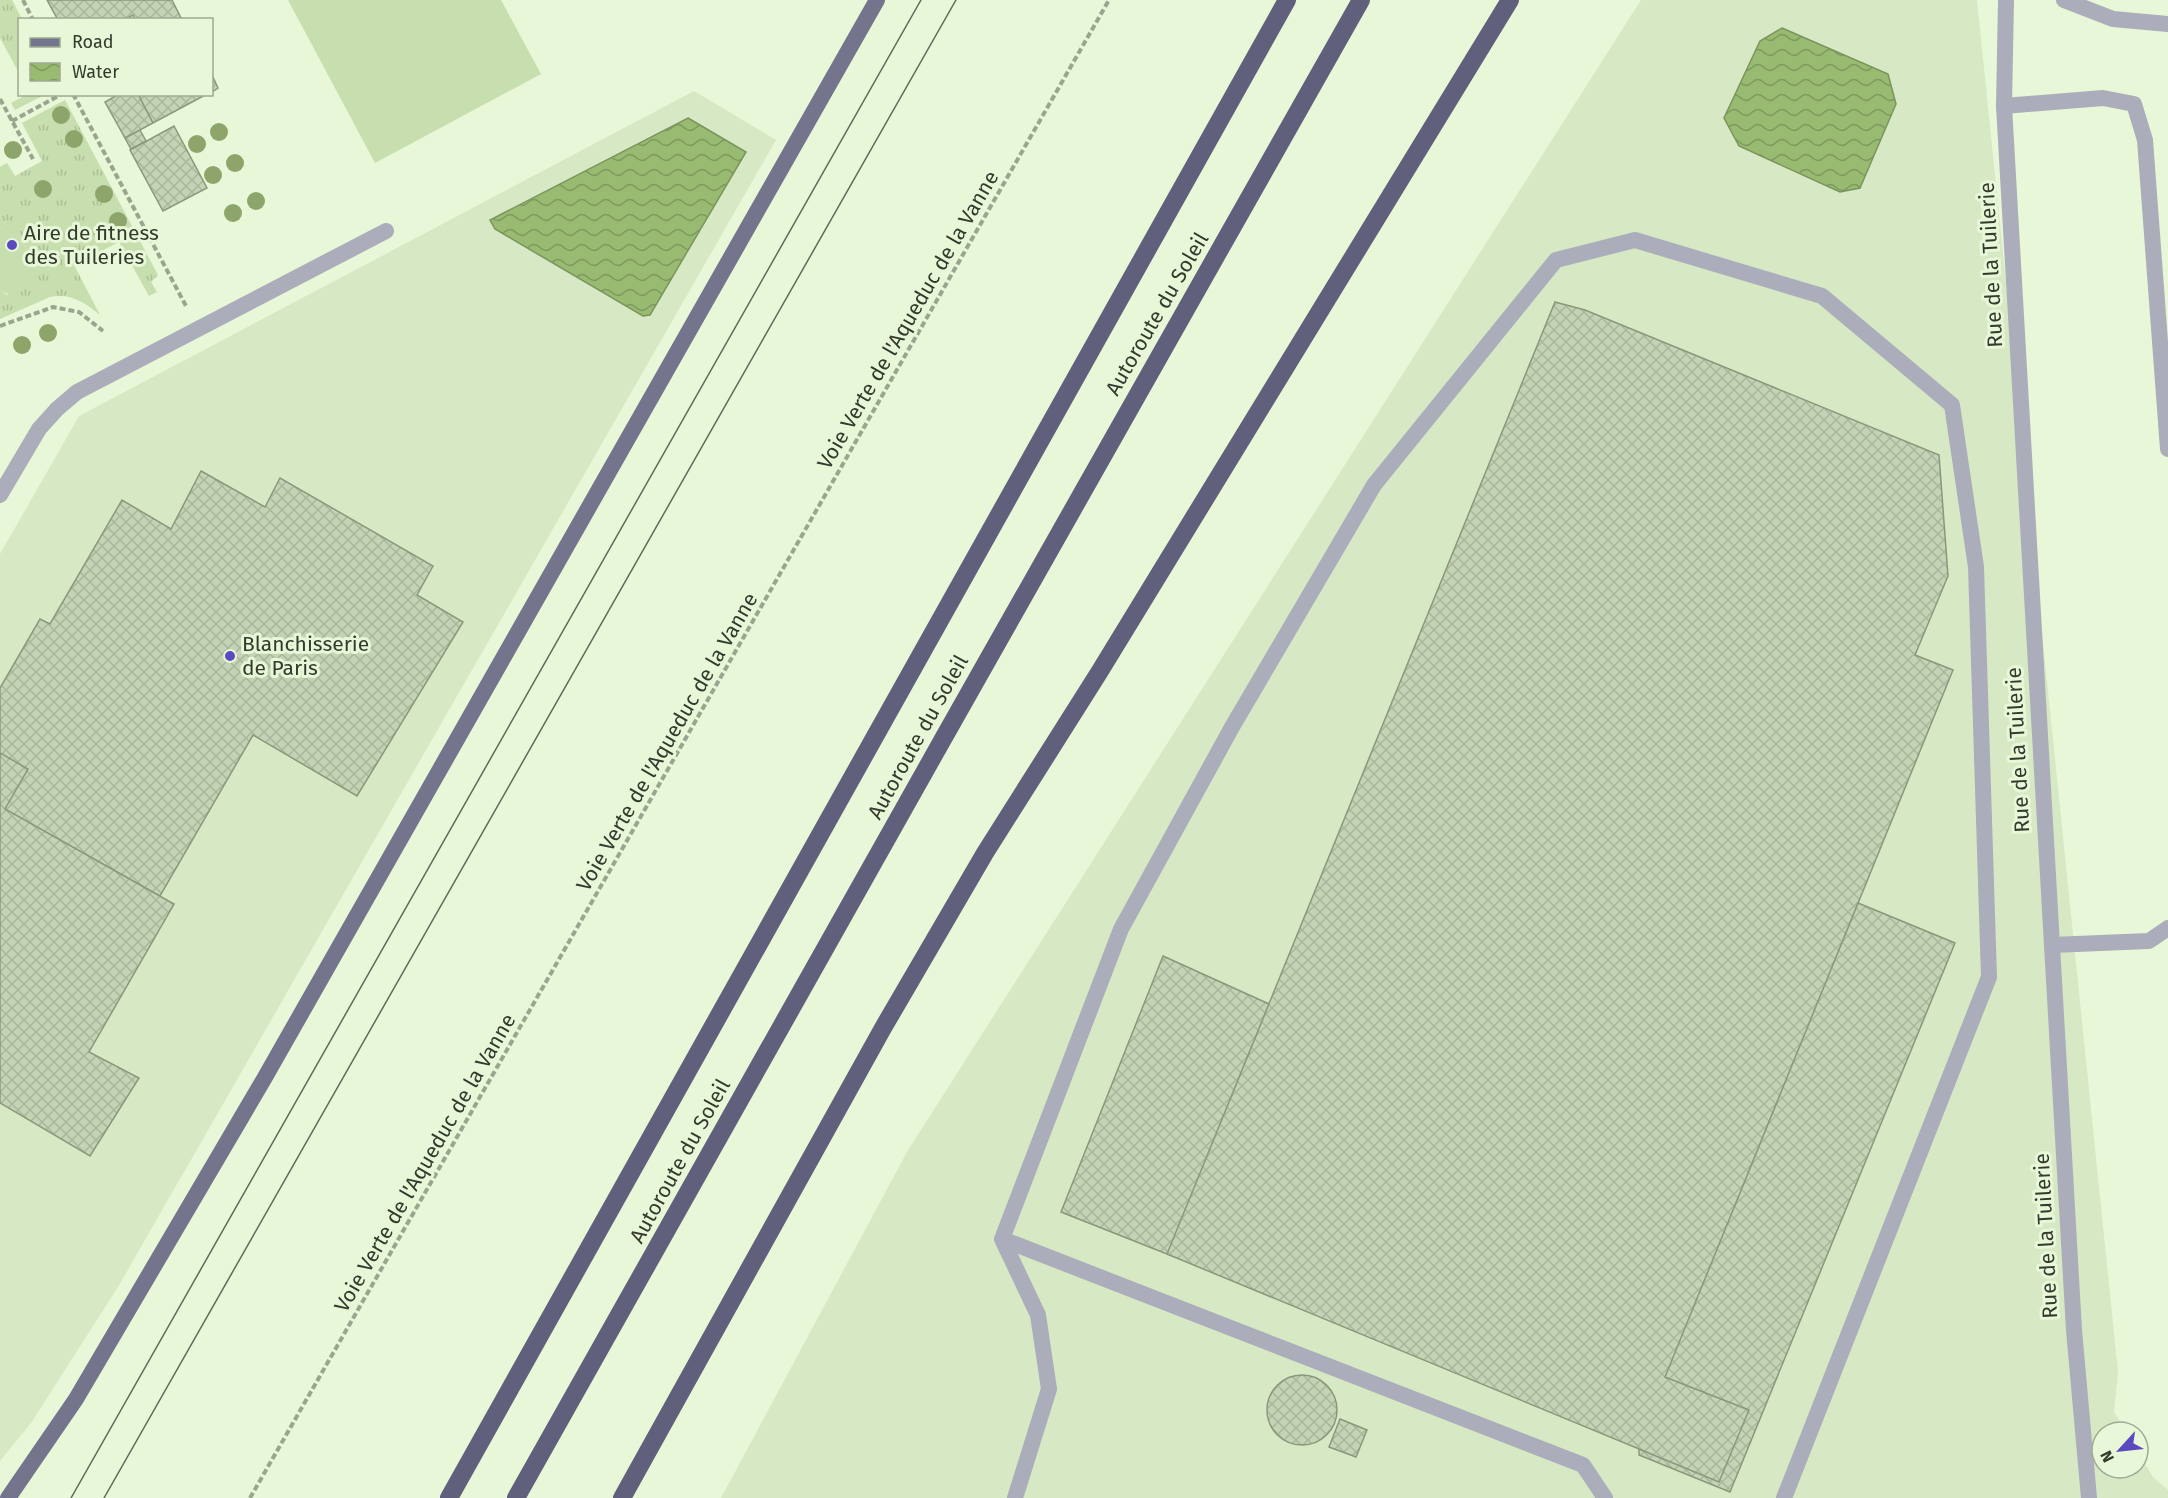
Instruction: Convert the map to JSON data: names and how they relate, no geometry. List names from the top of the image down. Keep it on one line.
{"streets":{"highway":["Autoroute du Soleil"],"street":["Rue de la Tuilerie"],"path":["Voie Verte de l'Aqueduc de la Vanne"]},"places":["Aire de fitness des Tuileries","Blanchisserie de Paris"],"legend":["Road","Water"],"north":"bottom left"}
